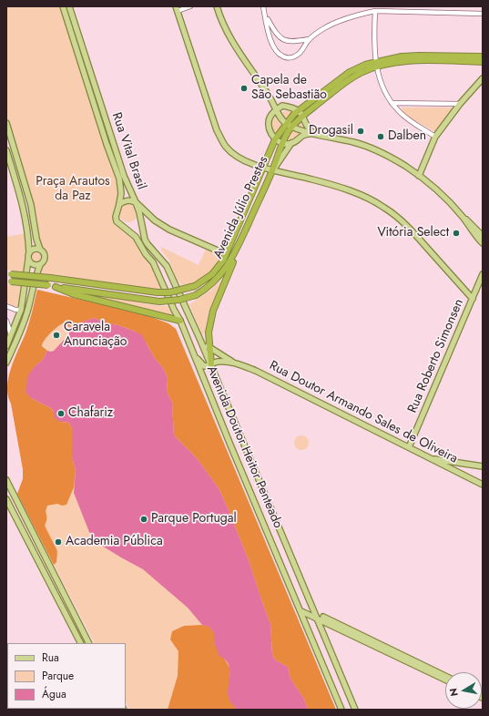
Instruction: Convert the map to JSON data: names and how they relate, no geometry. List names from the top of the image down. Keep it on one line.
{"streets":{"highway":["Avenida Júlio Prestes"],"main road":["Rua Vital Brasil","Rua Roberto Simonsen","Rua Doutor Armando Sales de Oliveira","Avenida Doutor Heitor Penteado"]},"crossings":[["Rua Vital Brasil","Avenida Júlio Prestes"],["Rua Vital Brasil","Avenida Doutor Heitor Penteado"],["Rua Roberto Simonsen","Rua Doutor Armando Sales de Oliveira"]],"parks":["Praça Arautos da Paz"],"places":["Capela de São Sebastião","Drogasil","Dalben","Vitória Select","Caravela Anunciação","Chafariz","Parque Portugal","Academia Pública"],"legend":["Rua","Parque","Água"],"north":"left"}
